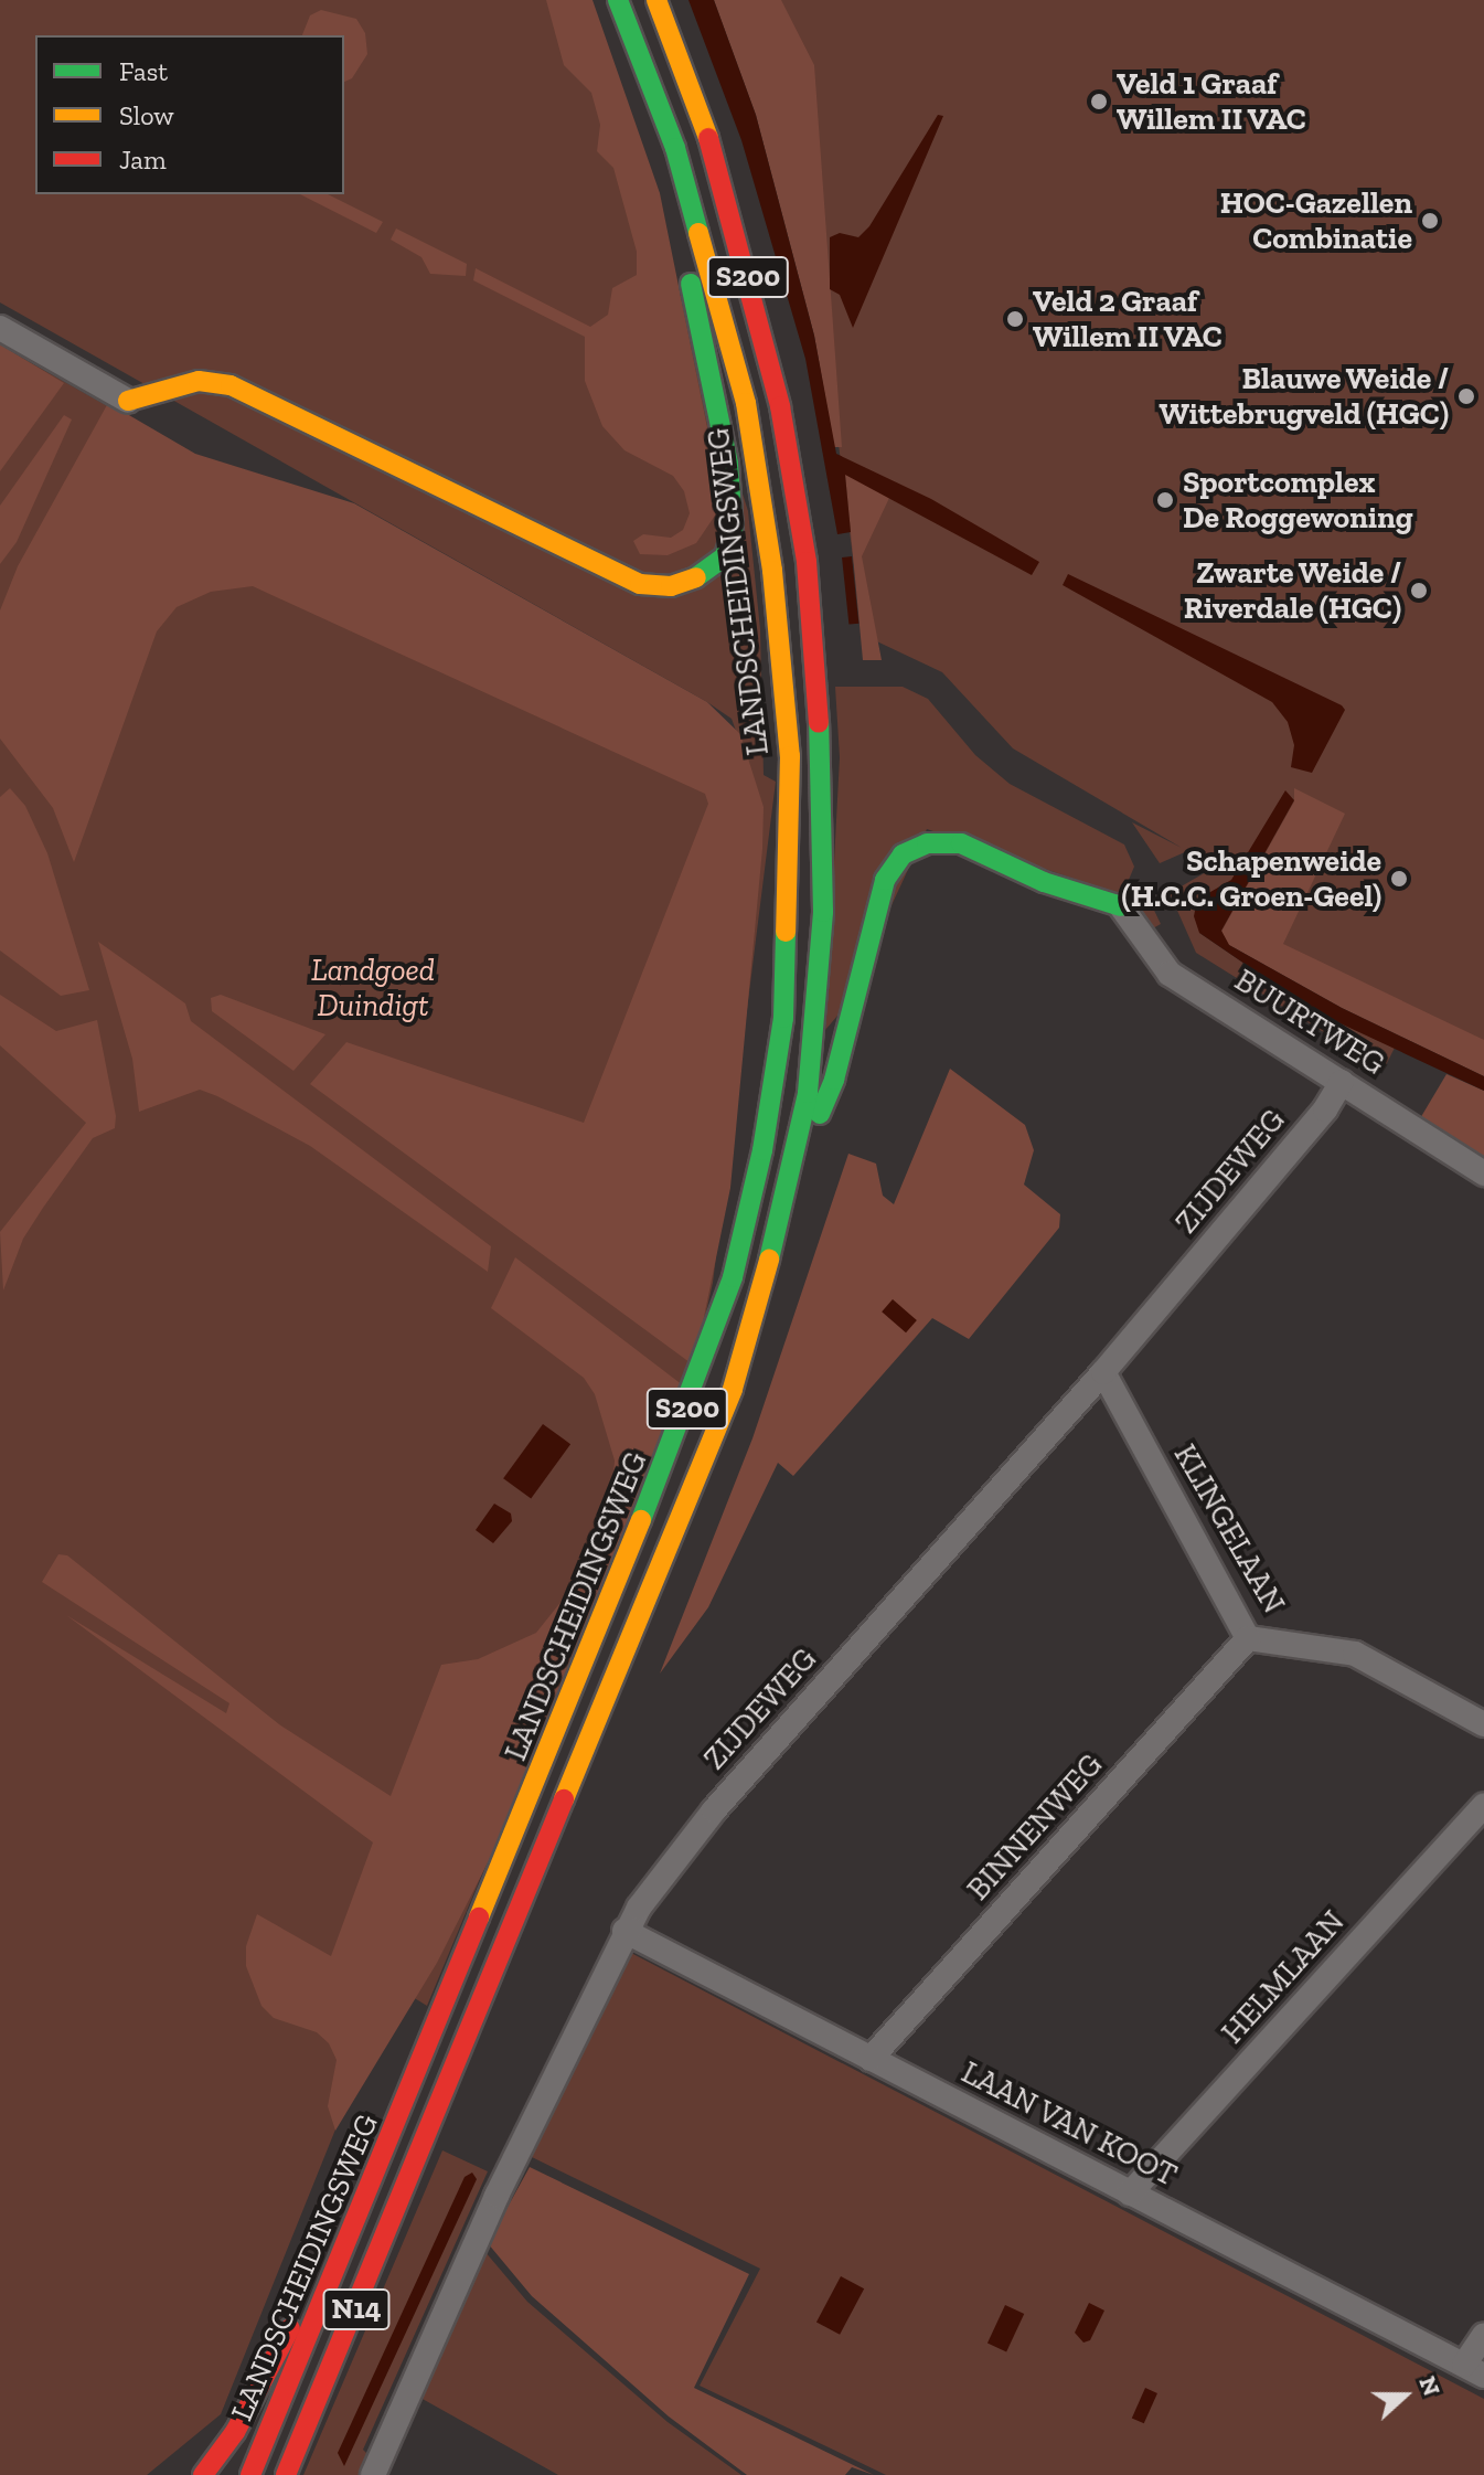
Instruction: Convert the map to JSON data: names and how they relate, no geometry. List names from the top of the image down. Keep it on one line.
{"streets":{"main road":["S200","LANDSCHEIDINGSWEG","N14"],"street":["BUURTWEG","ZIJDEWEG","KLINGELAAN","BINNENWEG","HELMLAAN","LAAN VAN KOOT"]},"crossings":[["LANDSCHEIDINGSWEG","N14"],["BUURTWEG","ZIJDEWEG"],["ZIJDEWEG","KLINGELAAN"],["ZIJDEWEG","LAAN VAN KOOT"],["KLINGELAAN","BINNENWEG"],["BINNENWEG","LAAN VAN KOOT"],["HELMLAAN","LAAN VAN KOOT"]],"parks":["Landgoed Duindigt"],"places":["Veld 1 Graaf Willem II VAC","HOC-Gazellen Combinatie","Veld 2 Graaf Willem II VAC","Blauwe Weide / Wittebrugveld (HGC)","Sportcomplex De Roggewoning","Zwarte Weide / Riverdale (HGC)","Schapenweide (H.C.C. Groen-Geel)"],"legend":["Fast","Slow","Jam"],"north":"right"}
